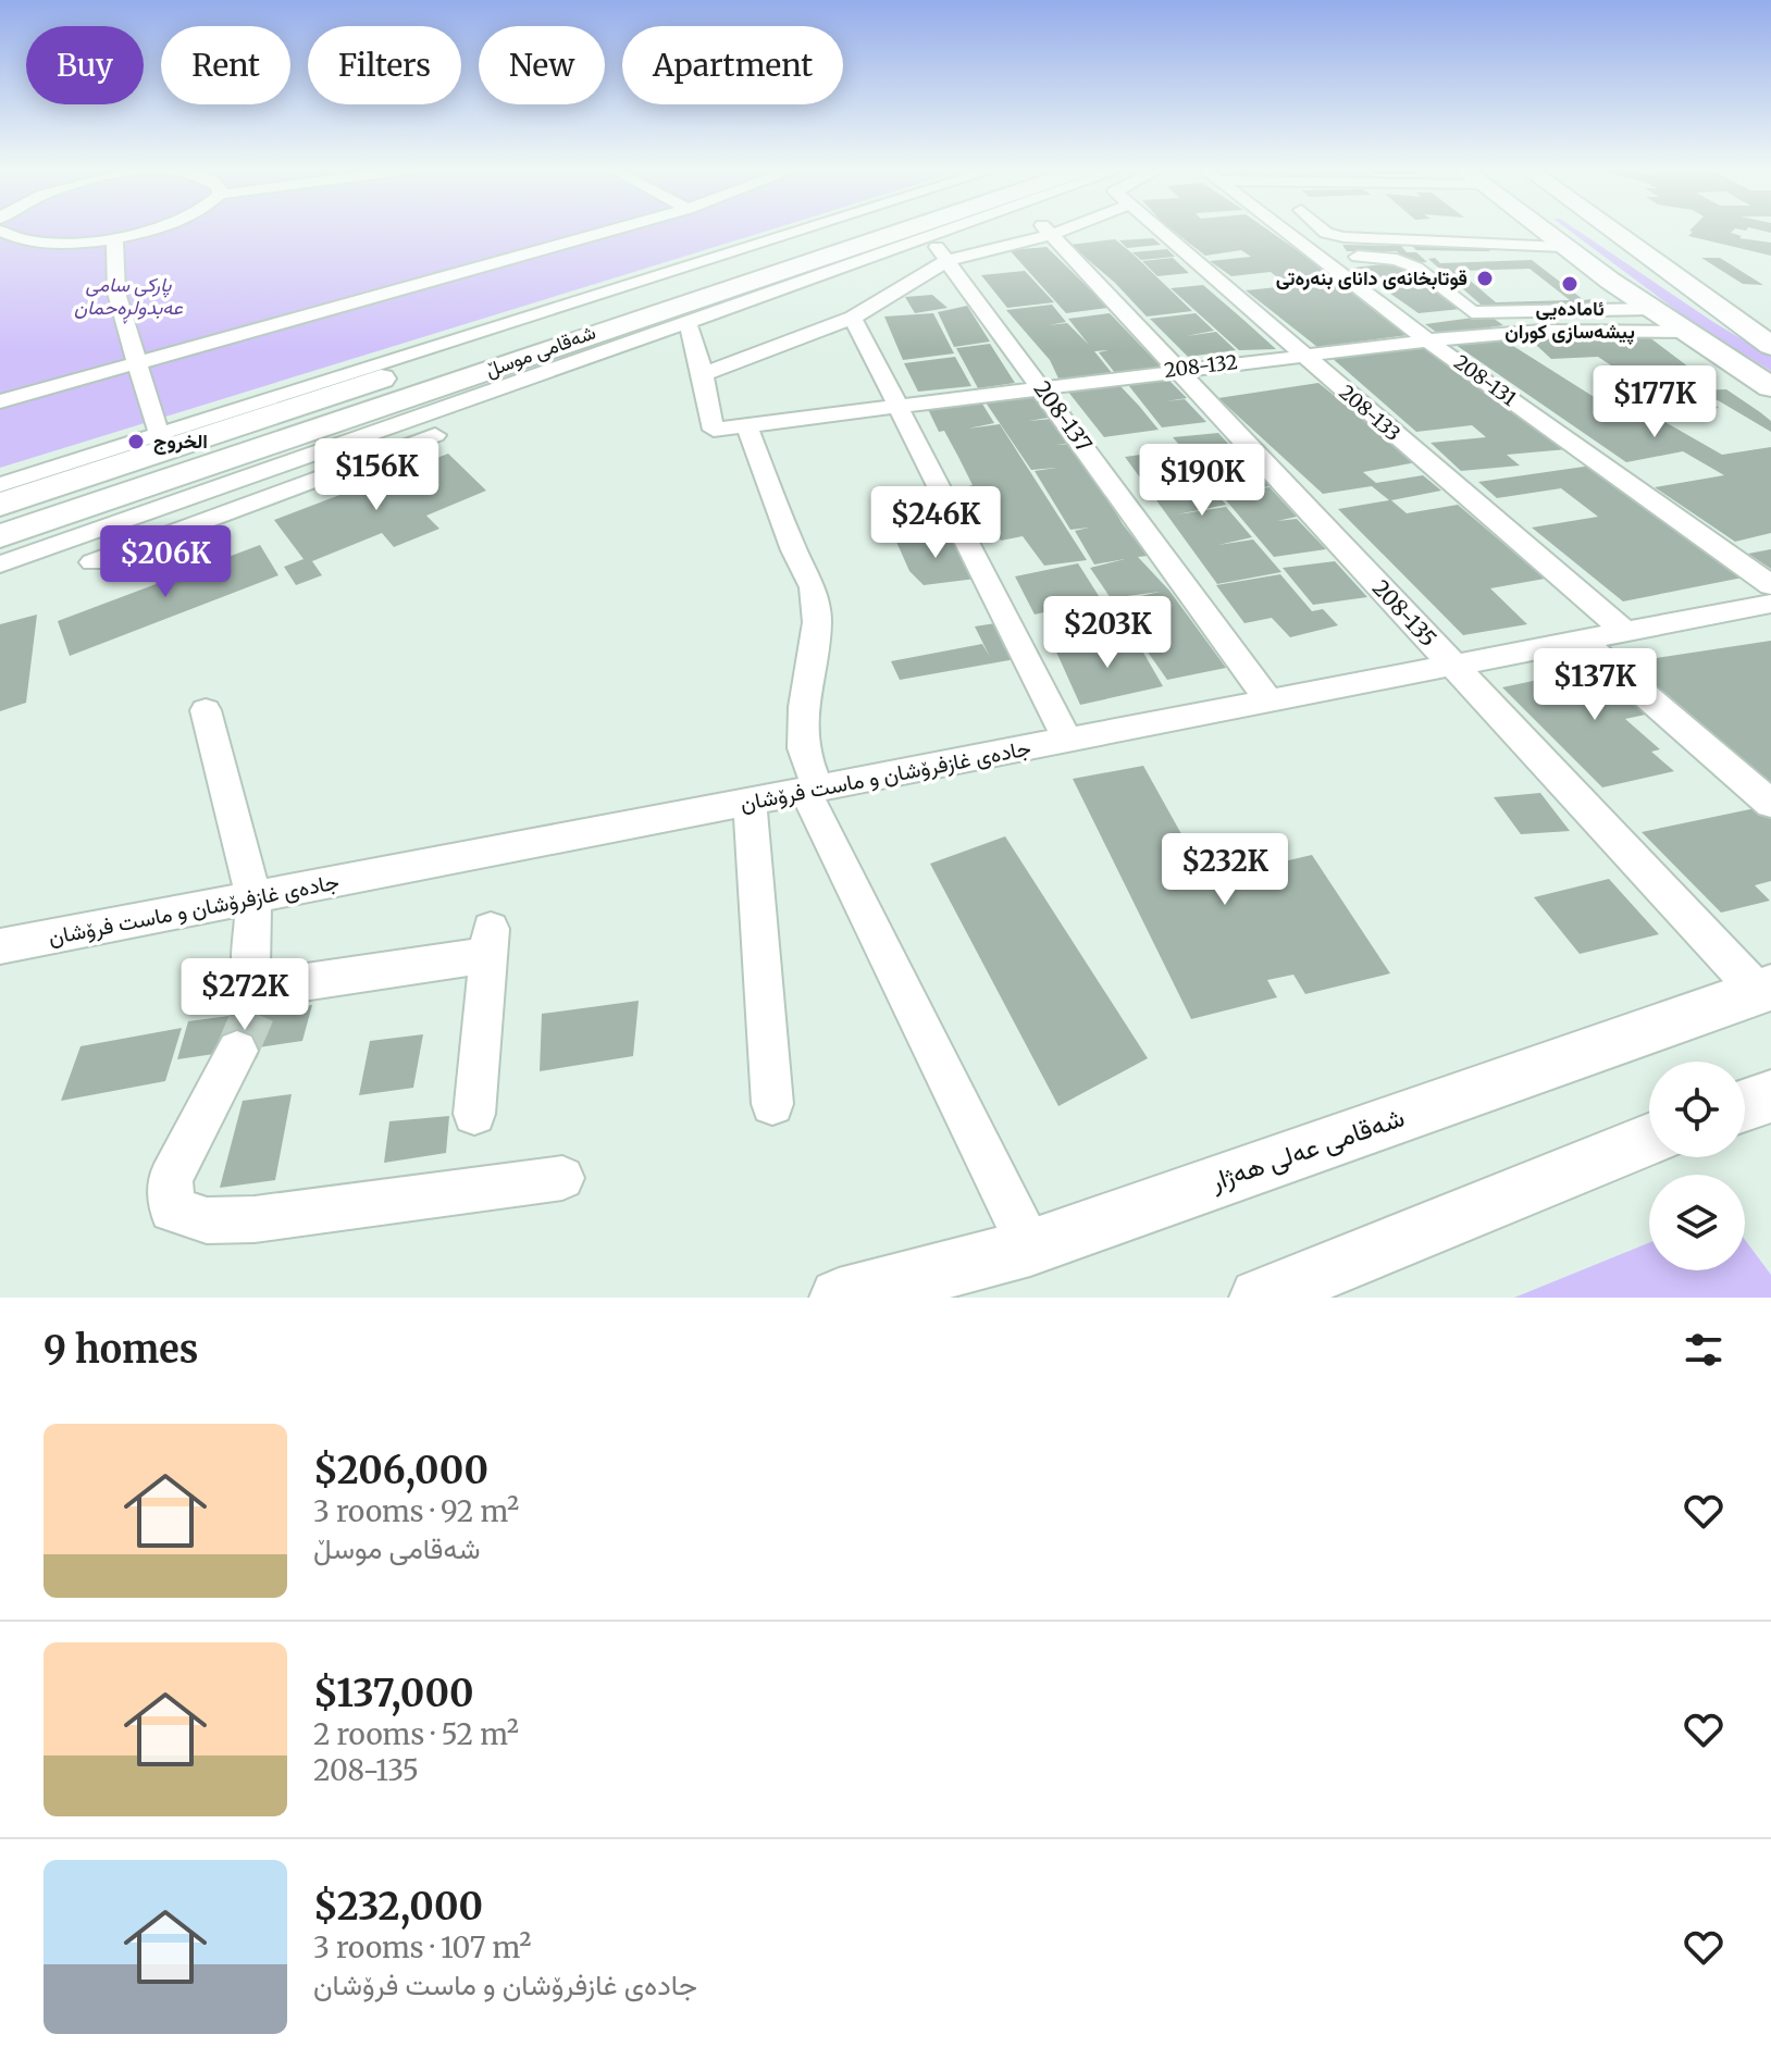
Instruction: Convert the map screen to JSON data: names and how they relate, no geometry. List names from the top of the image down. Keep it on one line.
{"streets":{"highway":["شەقامی موسڵ"],"main road":["شەقامی عەلی هەژار"],"street":["208-132","208-131","208-133","208-137","208-135","جاده‌ی غازفرۆشان و ماست فرۆشان"]},"crossings":[["208-132","208-131"],["208-132","208-133"],["208-132","208-137"],["208-132","208-135"],["208-133","جاده‌ی غازفرۆشان و ماست فرۆشان"],["208-137","جاده‌ی غازفرۆشان و ماست فرۆشان"],["208-135","جاده‌ی غازفرۆشان و ماست فرۆشان"],["208-135","شەقامی عەلی هەژار"]],"parks":["پارکی سامی عەبدولڕەحمان"],"places":["قوتابخانەی دانای بنەرەتی","ئامادەیی پیشەسازی کوران","الخروج"],"page":{"chip":["Buy","Rent","Filters","New","Apartment"],"price":["$177K","$156K","$190K","$246K","$206K","$203K","$137K","$232K","$272K"],"heading":"9 homes","list":[{"name":"$206,000","note":"3 rooms · 92 m² · شەقامی موسڵ"},{"name":"$137,000","note":"2 rooms · 52 m² · 208-135"},{"name":"$232,000","note":"3 rooms · 107 m² · جاده‌ی غازفرۆشان و ماست فرۆشان"}]}}
